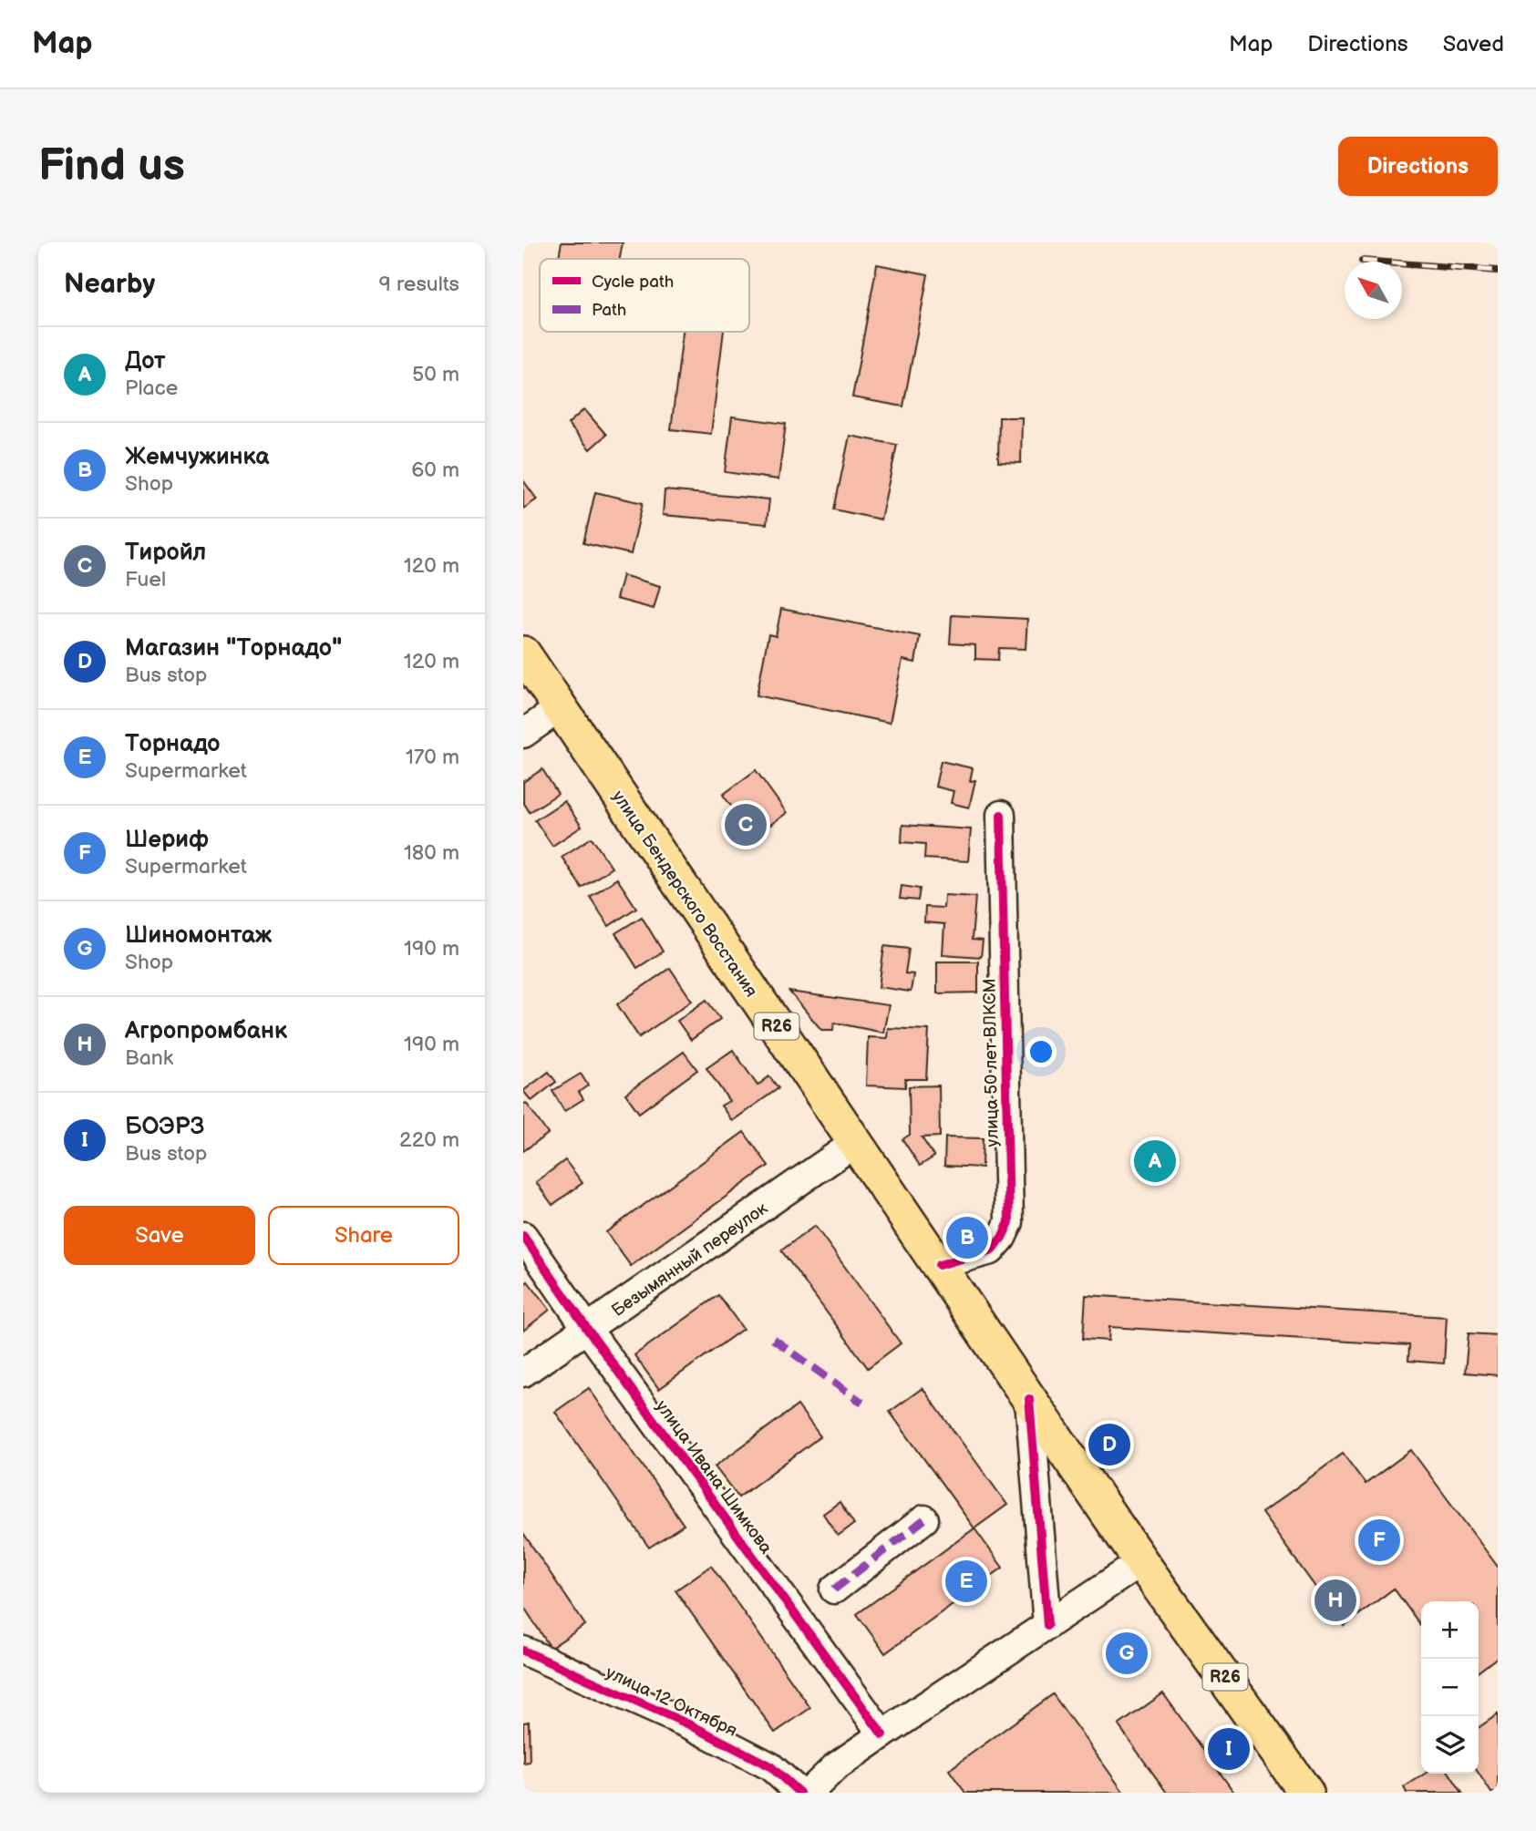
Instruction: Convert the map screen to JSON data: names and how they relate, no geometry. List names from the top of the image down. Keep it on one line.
{"streets":{"main road":["улица Бендерского Восстания","R26"],"street":["улица 50 лет ВЛКСМ","Безымянный переулок","улица Ивана Шимкова","улица 12 Октября"]},"crossings":[["улица Бендерского Восстания","улица 50 лет ВЛКСМ"],["улица Бендерского Восстания","Безымянный переулок"],["Безымянный переулок","улица Ивана Шимкова"]],"legend":["Cycle path","Path"],"north":"top left","page":{"header":"Map","nav":["Map","Directions","Saved"],"buttons":["Directions",["Save","Share"]],"title":"Find us","heading":["Nearby","9 results"],"list":[{"mark":"A","name":"Дот","note":"Place","value":"50 m"},{"mark":"B","name":"Жемчужинка","note":"Shop","value":"60 m"},{"mark":"C","name":"Тиройл","note":"Fuel","value":"120 m"},{"mark":"D","name":"Магазин \"Торнадо\"","note":"Bus stop","value":"120 m"},{"mark":"E","name":"Торнадо","note":"Supermarket","value":"170 m"},{"mark":"F","name":"Шериф","note":"Supermarket","value":"180 m"},{"mark":"G","name":"Шиномонтаж","note":"Shop","value":"190 m"},{"mark":"H","name":"Агропромбанк","note":"Bank","value":"190 m"},{"mark":"I","name":"БОЭРЗ","note":"Bus stop","value":"220 m"}],"pins":["C","A","B","D","F","E","H","G","I"],"map_buttons":["+","−"]}}
